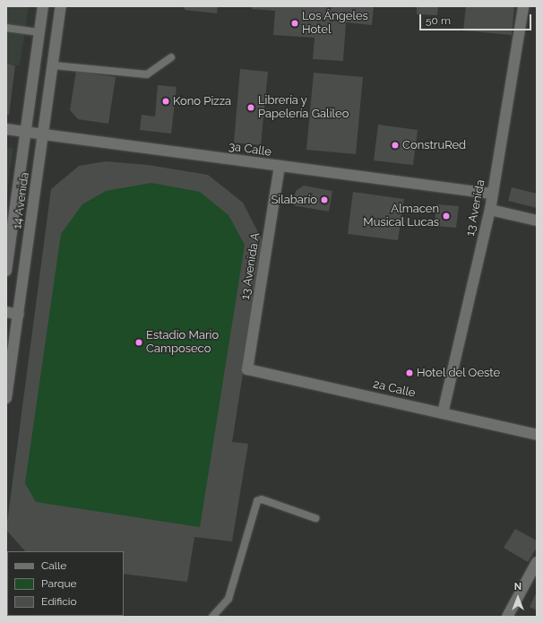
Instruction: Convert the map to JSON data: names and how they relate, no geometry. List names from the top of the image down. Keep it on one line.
{"streets":{"street":["3a Calle","14 Avenida","13 Avenida","13 Avenida A","2a Calle"]},"crossings":[["3a Calle","14 Avenida"],["3a Calle","13 Avenida"],["3a Calle","13 Avenida A"],["13 Avenida","2a Calle"],["13 Avenida A","2a Calle"]],"places":["Los Ángeles Hotel","Kono Pizza","Librería y Papelería Galileo","ConstruRed","Silabarío","Almacen Musical Lucas","Estadio Mario Camposeco","Hotel del Oeste"],"legend":["Calle","Parque","Edificio"],"scale_bar":"50 m","north":"top"}
